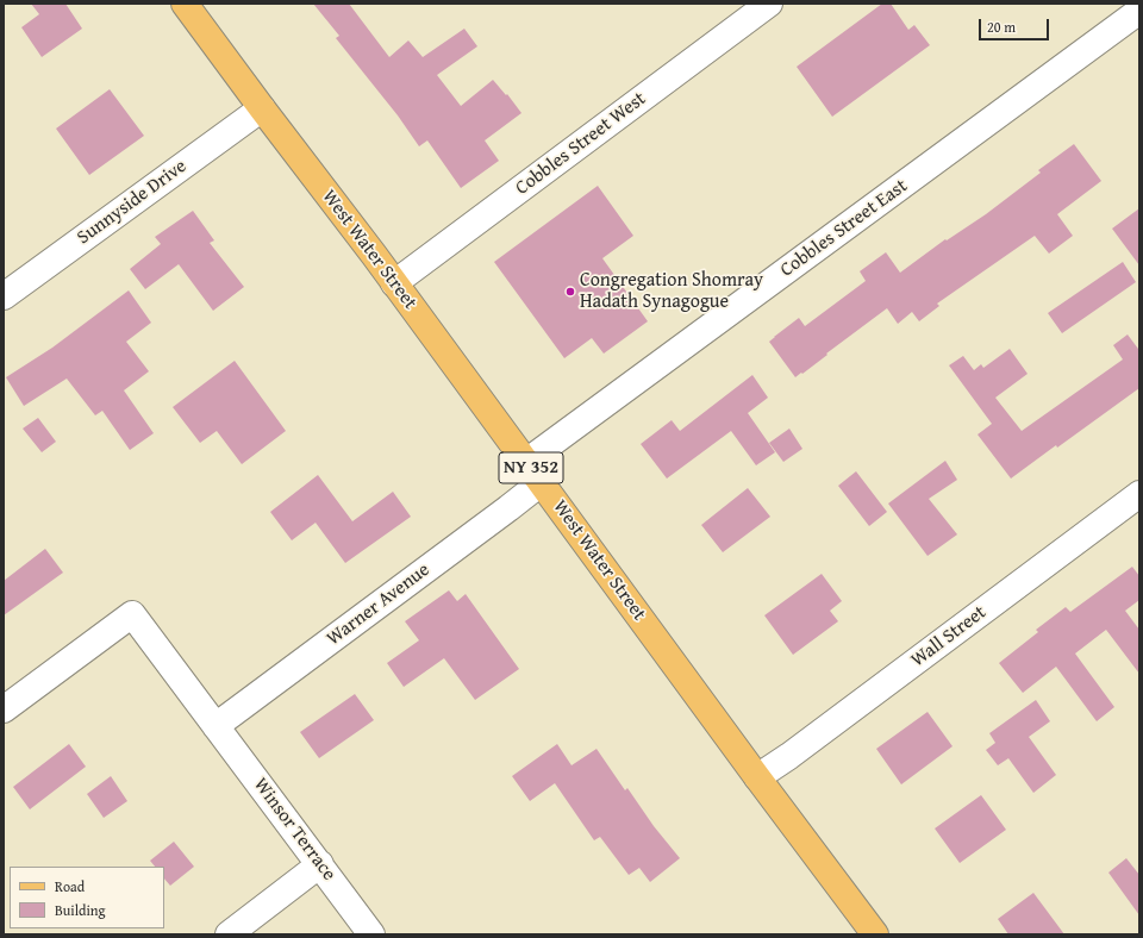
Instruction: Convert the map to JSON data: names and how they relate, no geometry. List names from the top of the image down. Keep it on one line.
{"streets":{"main road":["West Water Street","NY 352"],"street":["Cobbles Street West","Sunnyside Drive","Cobbles Street East","Warner Avenue","Wall Street","Winsor Terrace"]},"crossings":[["Cobbles Street West","West Water Street"],["Sunnyside Drive","West Water Street"],["Cobbles Street East","West Water Street"],["Cobbles Street East","Warner Avenue"],["West Water Street","Warner Avenue"],["West Water Street","Wall Street"],["Warner Avenue","Winsor Terrace"]],"places":["Congregation Shomray Hadath Synagogue"],"legend":["Road","Building"],"scale_bar":"20 m"}
